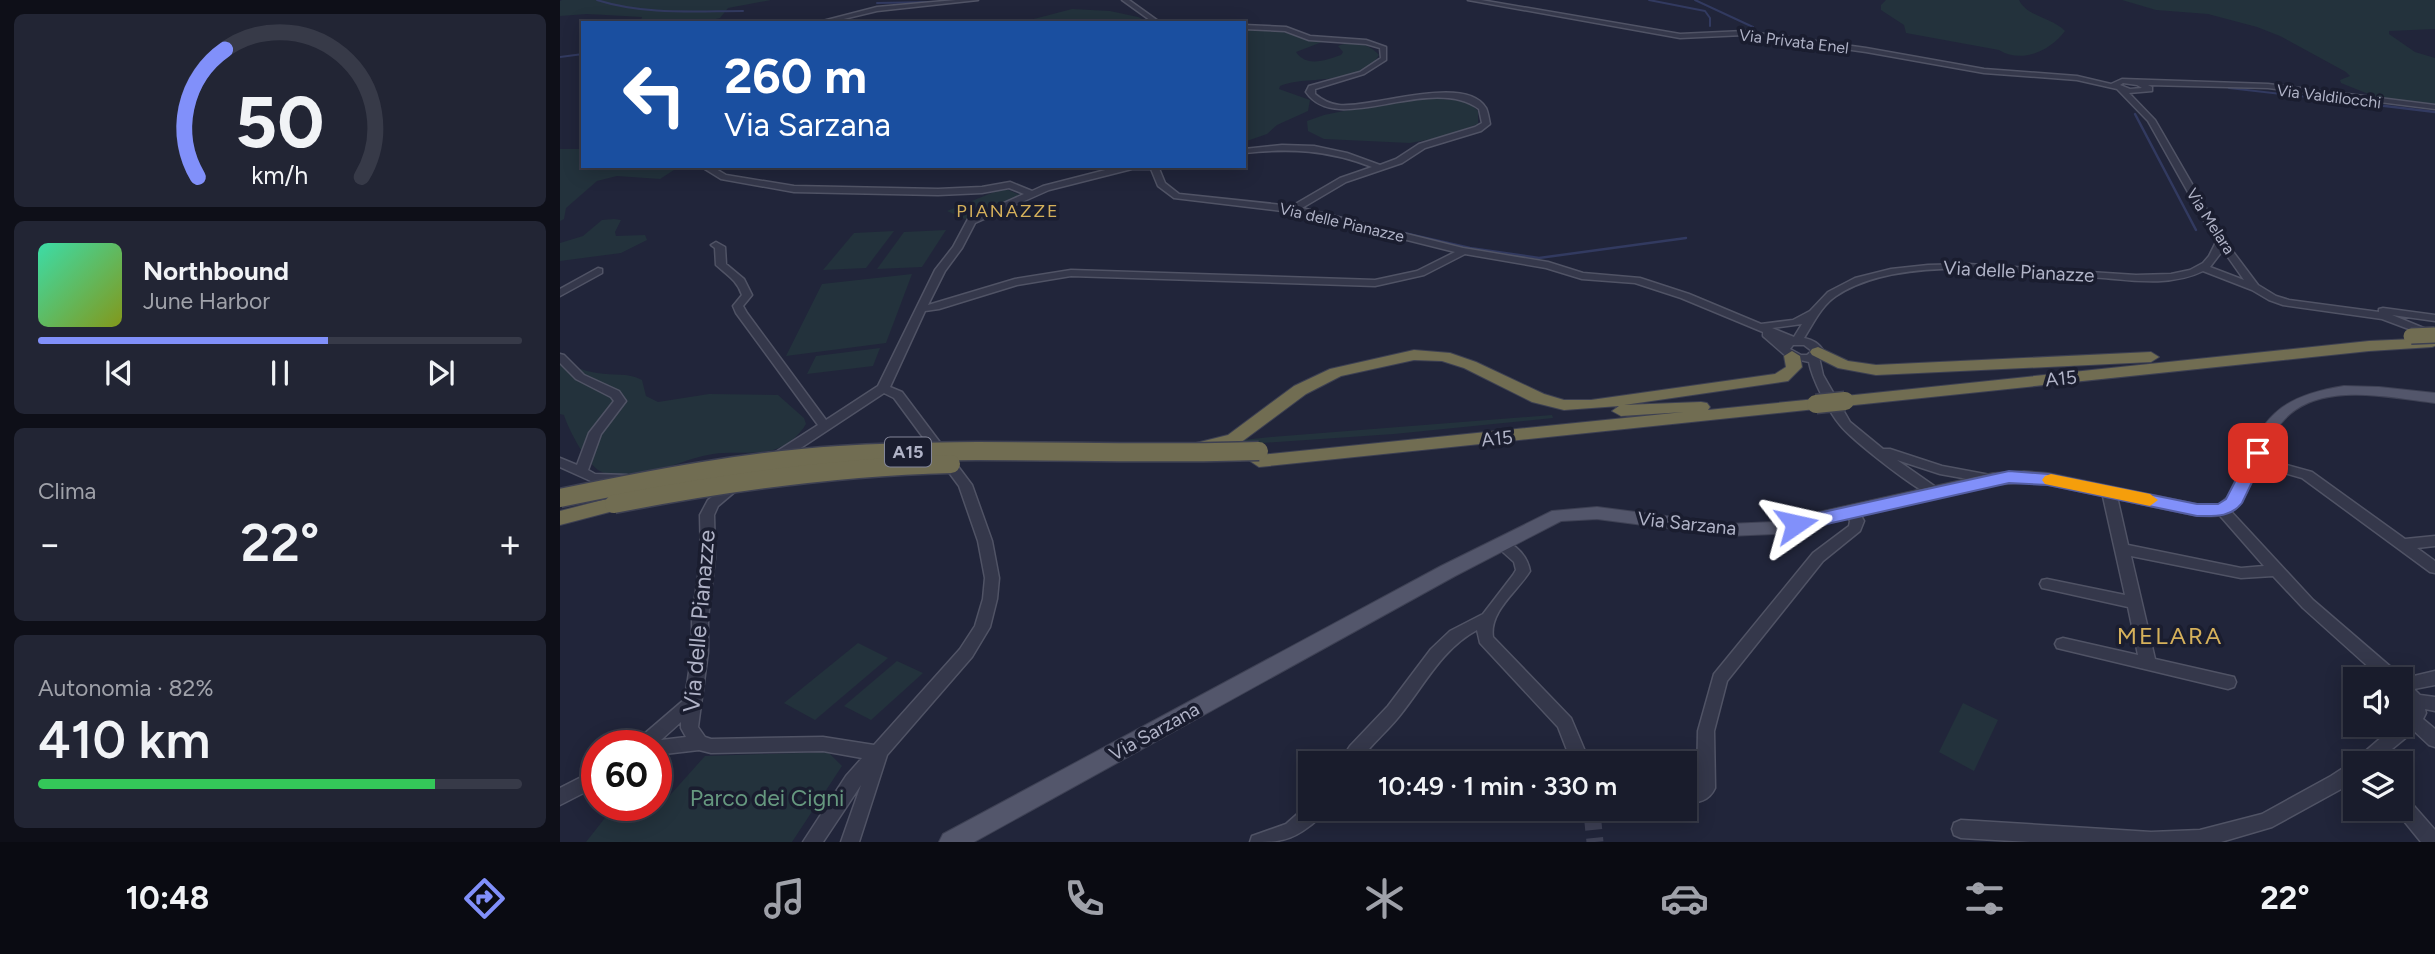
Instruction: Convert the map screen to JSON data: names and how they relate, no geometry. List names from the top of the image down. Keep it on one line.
{"streets":{"highway":["A15"],"main road":["Via Sarzana"],"street":["Via Privata Enel","Via Valdilocchi","Via Melara","Via delle Pianazze"]},"crossings":[["Via Privata Enel","Via Valdilocchi"],["Via Melara","A15"],["Via delle Pianazze","Via Sarzana"]],"districts":["PIANAZZE","MELARA"],"parks":["Parco dei Cigni"],"page":{"turn":["260 m","Via Sarzana"],"song":["Northbound","June Harbor"],"tile":["Clima",["Autonomia · 82%","410 km"]],"heat":["−","22°","+"],"limit":"60","trip":"10:49 · 1 min · 330 m","tabs":["10:48","22°"],"gauge":["50","km/h"]}}
